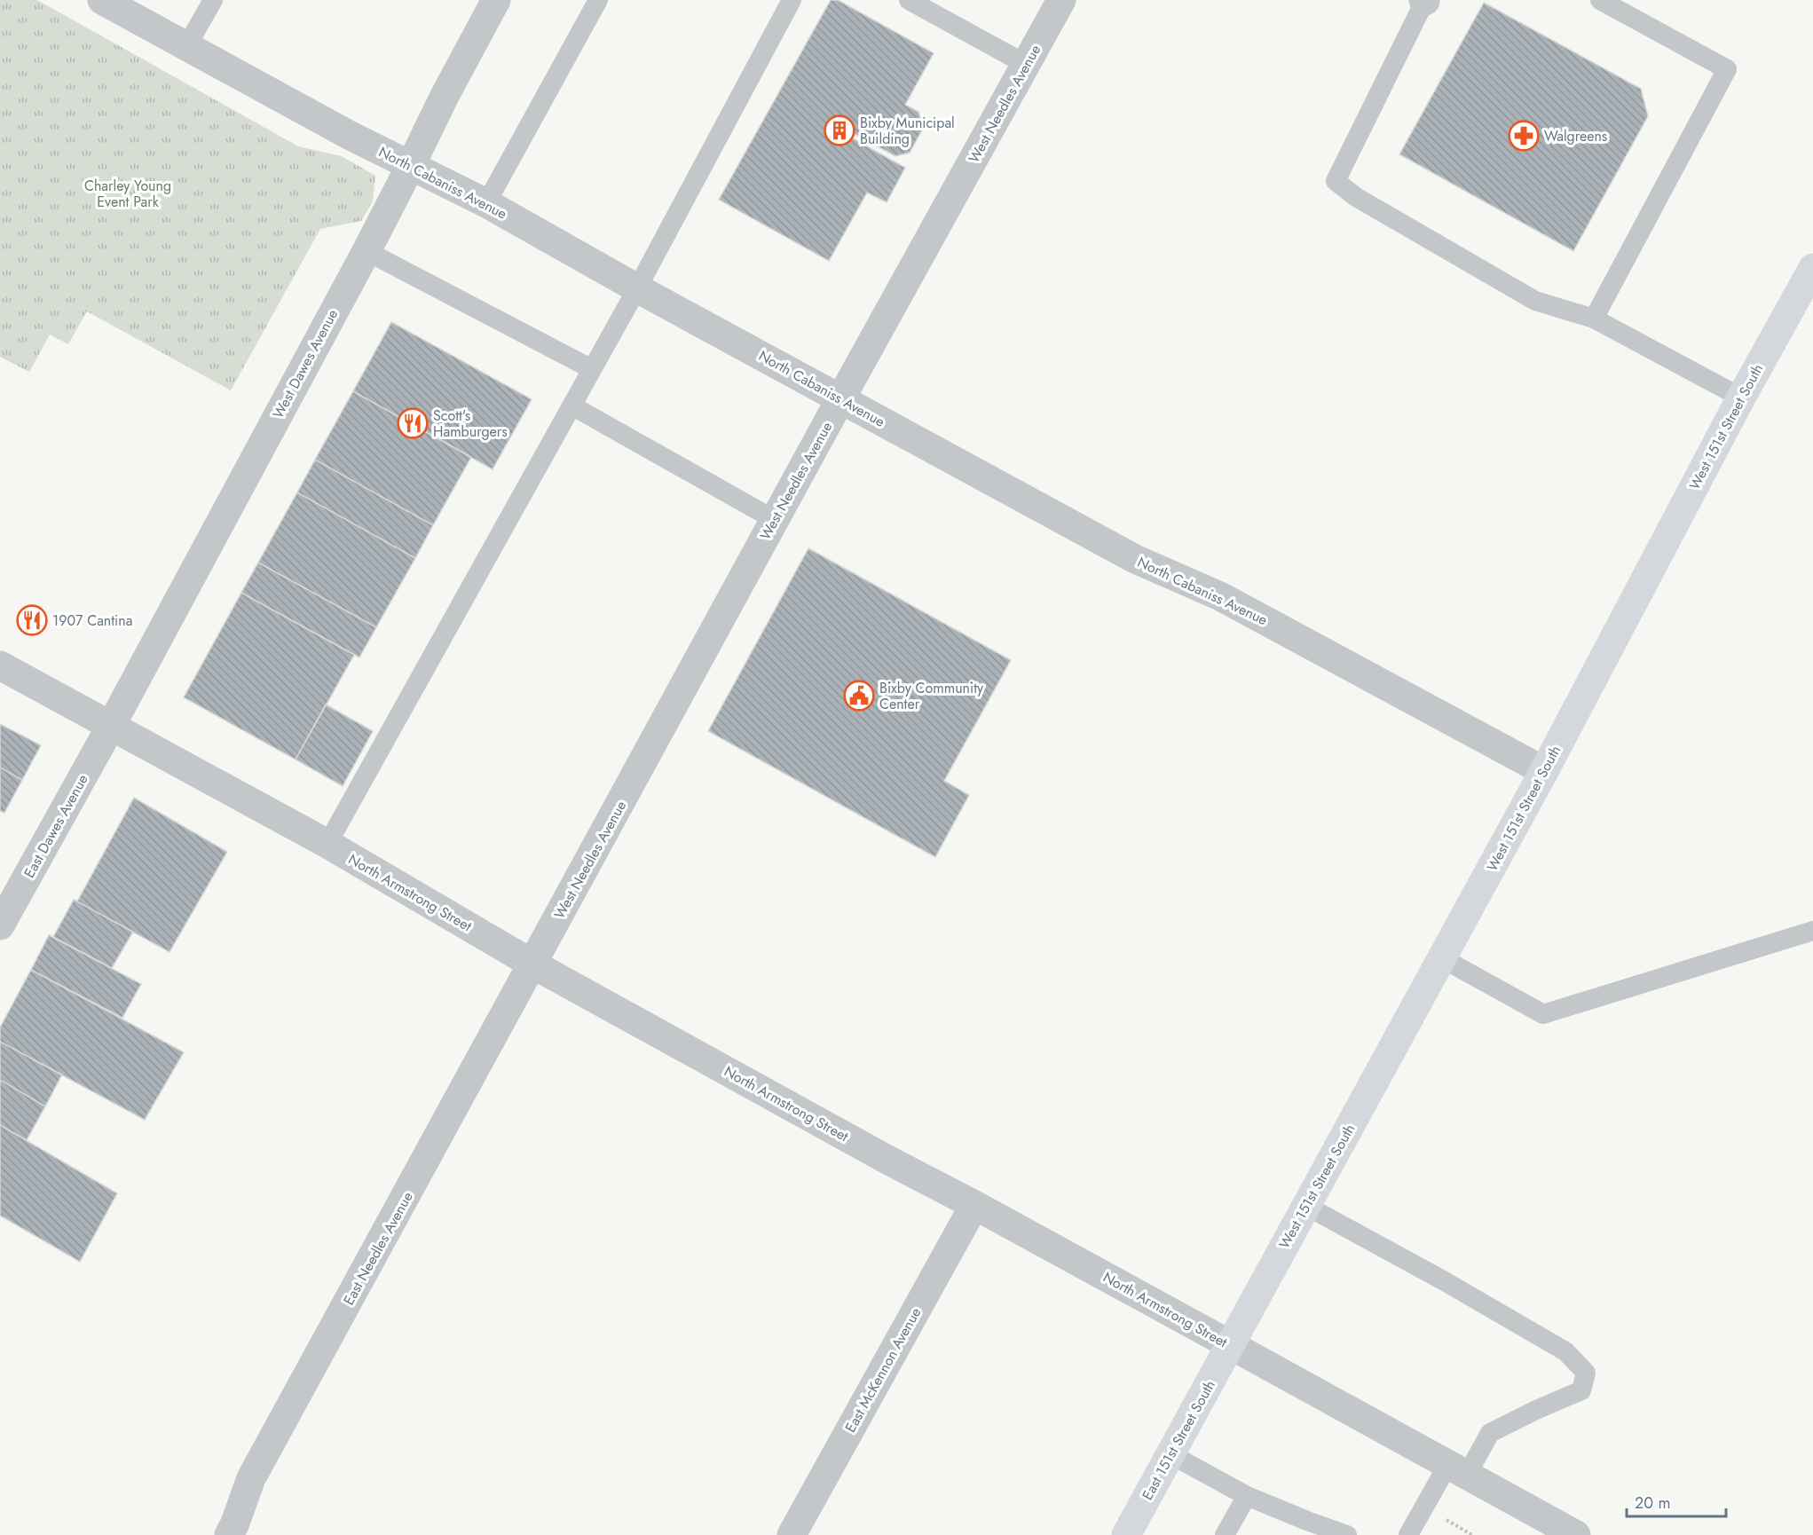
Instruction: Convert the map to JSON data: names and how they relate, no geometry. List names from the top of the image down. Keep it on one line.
{"streets":{"main road":["West 151st Street South","East 151st Street South"],"street":["West Needles Avenue","North Cabaniss Avenue","West Dawes Avenue","East Dawes Avenue","North Armstrong Street","East Needles Avenue","East McKennon Avenue"]},"crossings":[["West Needles Avenue","North Cabaniss Avenue"],["West Needles Avenue","North Armstrong Street"],["West Needles Avenue","East Needles Avenue"],["North Cabaniss Avenue","West Dawes Avenue"],["North Cabaniss Avenue","West 151st Street South"],["West Dawes Avenue","East Dawes Avenue"],["West Dawes Avenue","North Armstrong Street"],["West 151st Street South","North Armstrong Street"],["West 151st Street South","East 151st Street South"],["East Dawes Avenue","North Armstrong Street"],["North Armstrong Street","East Needles Avenue"],["North Armstrong Street","East McKennon Avenue"],["North Armstrong Street","East 151st Street South"]],"parks":["Charley Young Event Park"],"places":{"building":["Bixby Municipal Building"],"pharmacy":["Walgreens"],"restaurant":["Scott's Hamburgers","1907 Cantina"],"public building":["Bixby Community Center"]},"scale_bar":"20 m"}
